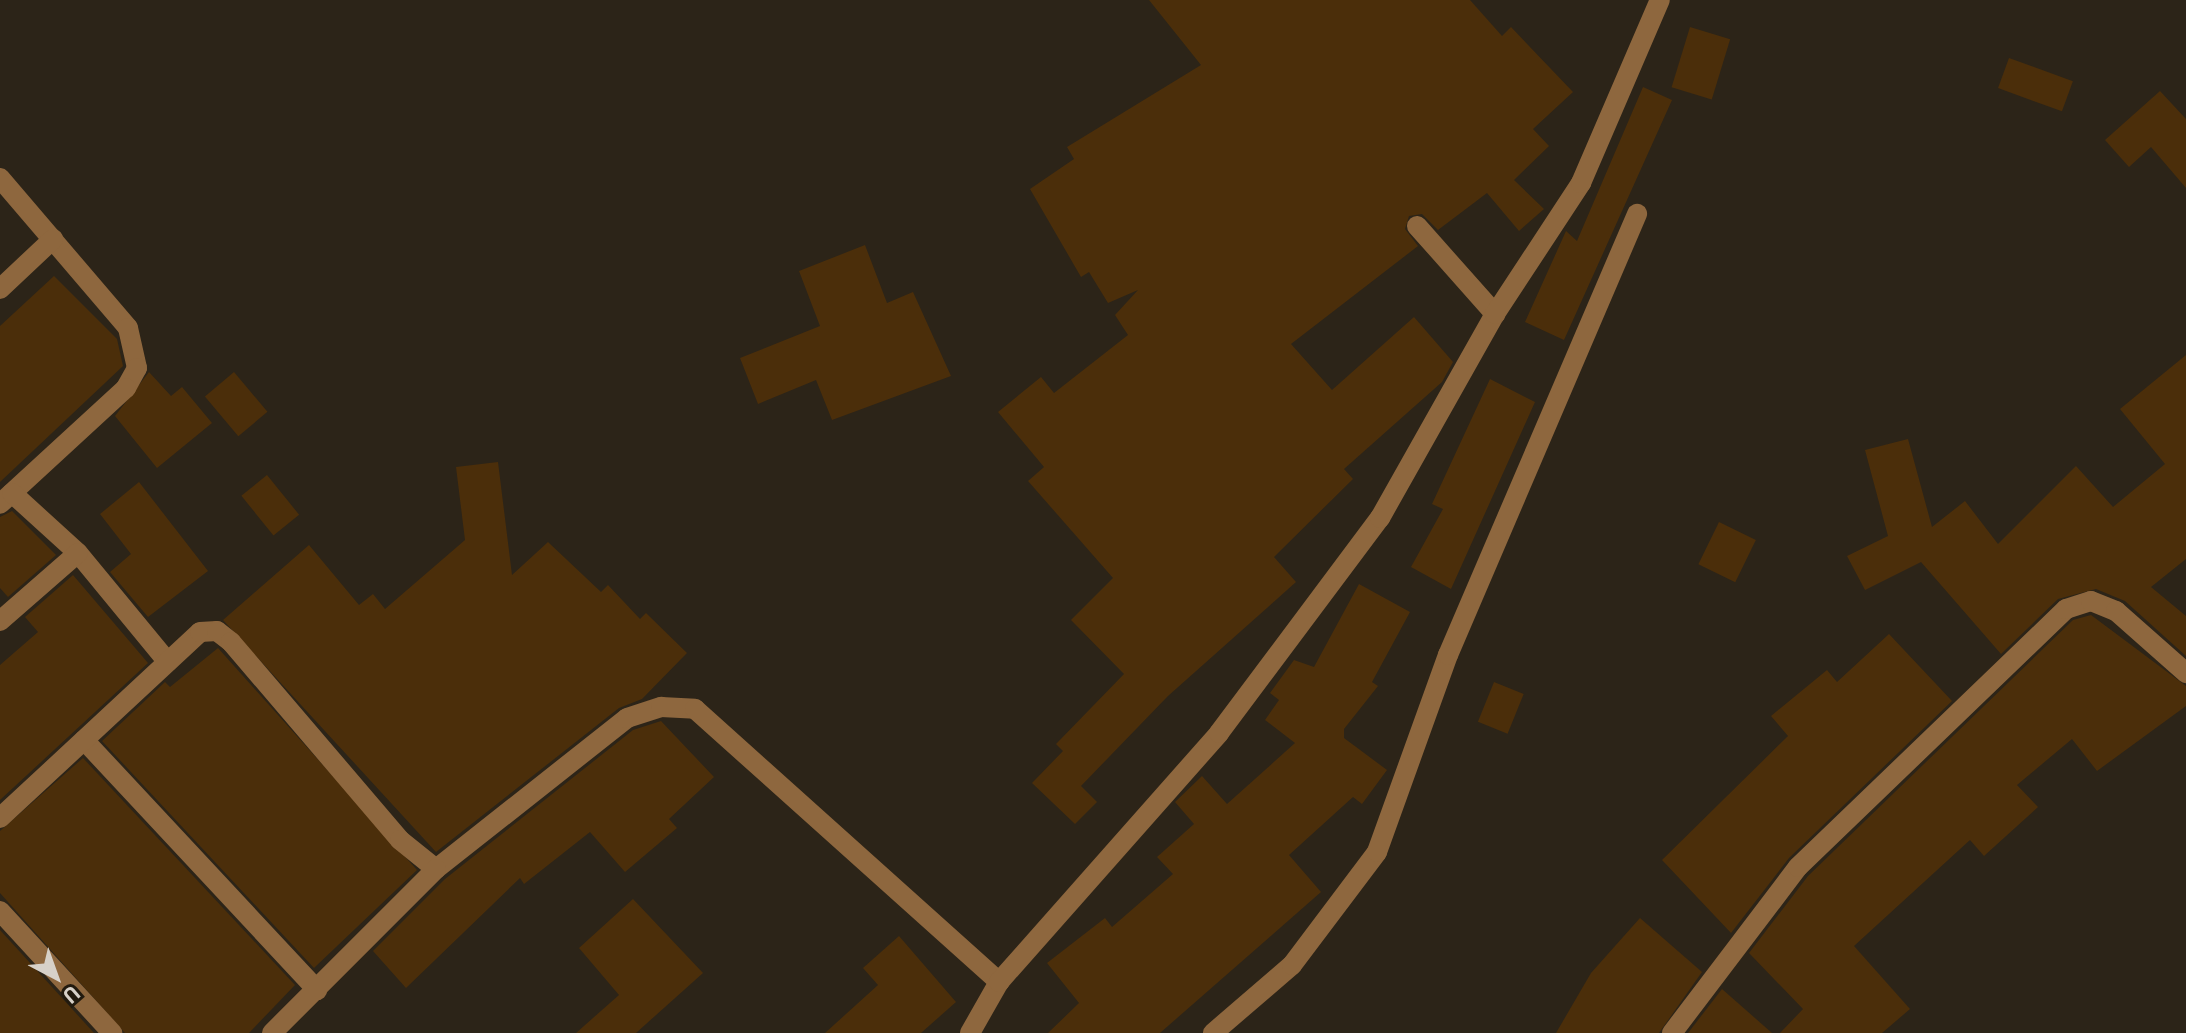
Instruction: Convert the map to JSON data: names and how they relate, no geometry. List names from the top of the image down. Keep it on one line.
{"north":"bottom right"}
